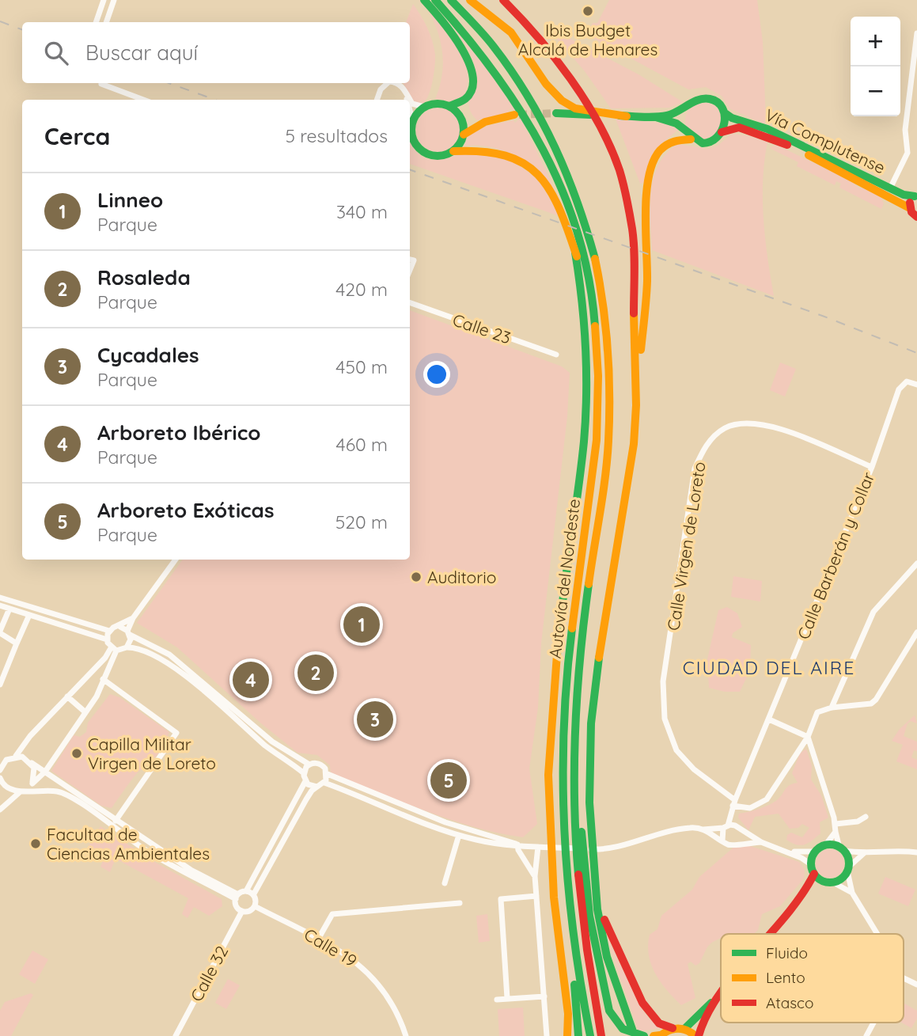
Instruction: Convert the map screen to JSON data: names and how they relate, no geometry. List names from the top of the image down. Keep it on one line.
{"streets":{"main road":["Vía Complutense","Autovía del Nordeste"],"street":["Calle 23","Calle Virgen de Loreto","Calle Barberán y Collar","Calle 19","Calle 32"]},"crossings":[["Calle Virgen de Loreto","Calle Barberán y Collar"],["Calle 19","Calle 32"]],"districts":["CIUDAD DEL AIRE"],"places":["Ibis Budget Alcalá de Henares","Auditorio","Capilla Militar Virgen de Loreto","Facultad de Ciencias Ambientales"],"legend":["Fluido","Lento","Atasco"],"page":{"map_buttons":["+","−"],"search":"Buscar aquí","heading":["Cerca","5 resultados"],"list":[{"mark":"1","name":"Linneo","note":"Parque","value":"340 m"},{"mark":"2","name":"Rosaleda","note":"Parque","value":"420 m"},{"mark":"3","name":"Cycadales","note":"Parque","value":"450 m"},{"mark":"4","name":"Arboreto Ibérico","note":"Parque","value":"460 m"},{"mark":"5","name":"Arboreto Exóticas","note":"Parque","value":"520 m"}],"pins":["1","2","4","3","5"]}}
